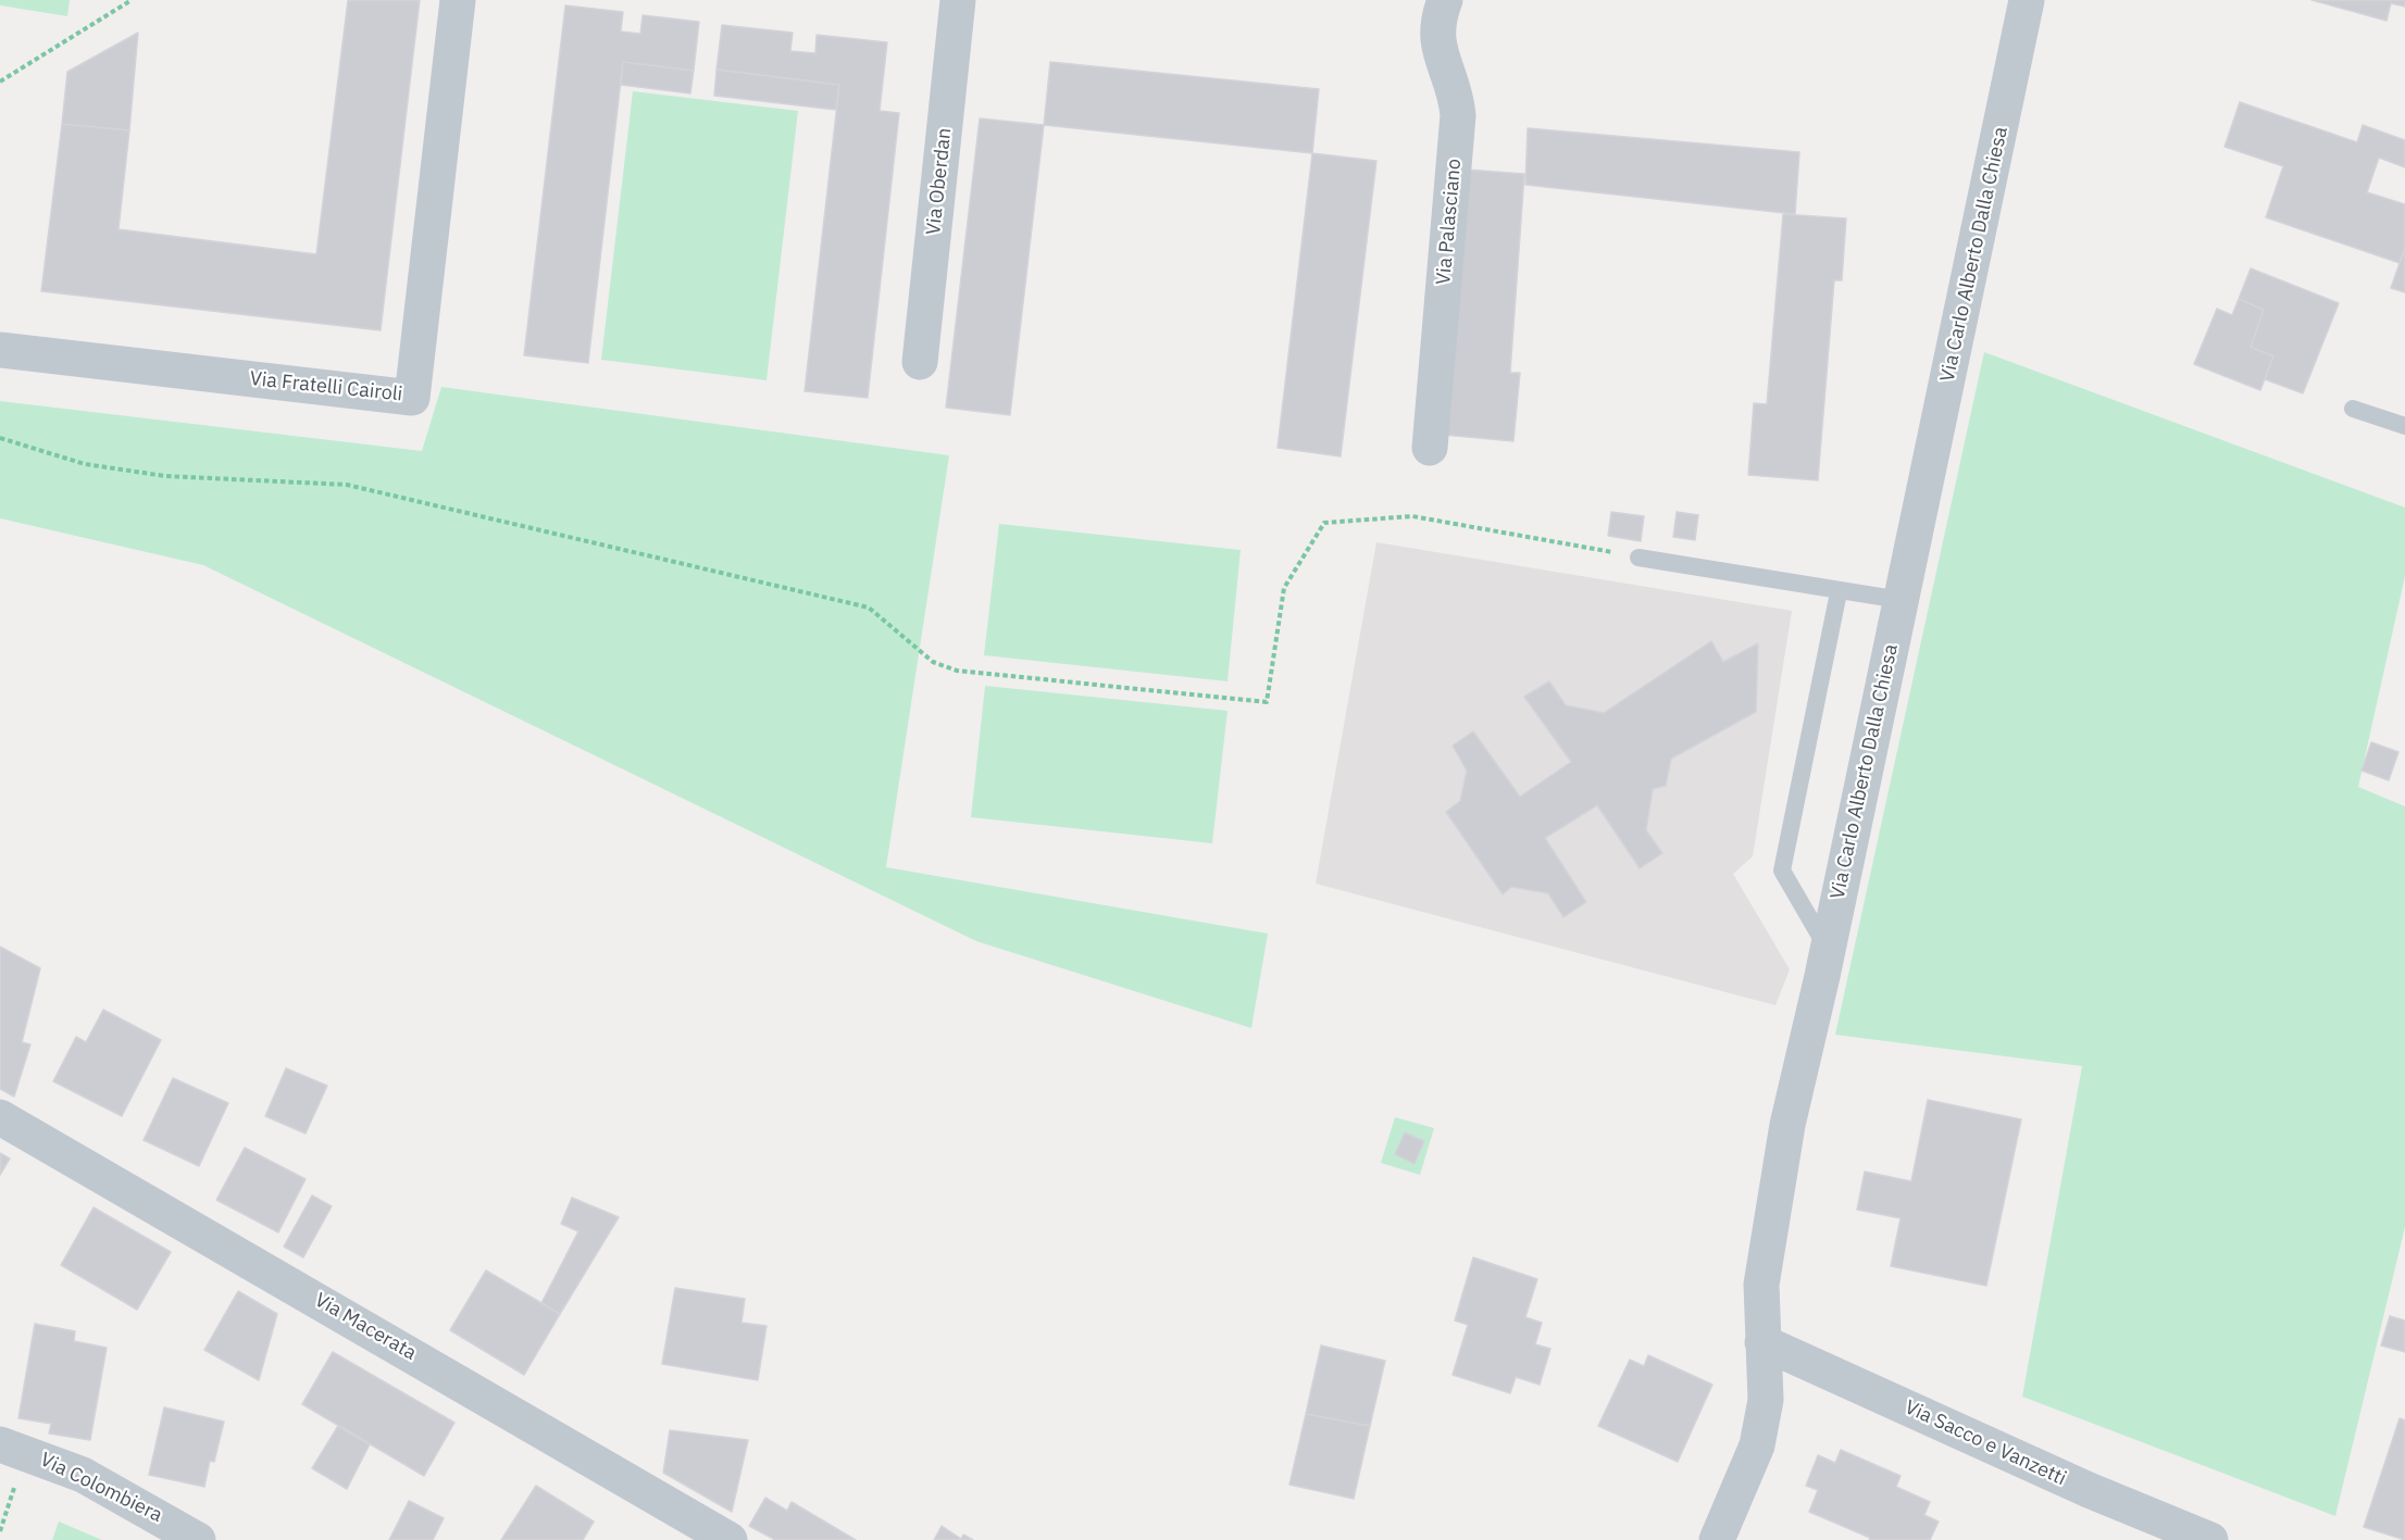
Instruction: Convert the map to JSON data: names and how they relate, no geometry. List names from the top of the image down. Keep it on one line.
{"streets":{"street":["Via Oberdan","Via Palasciano","Via Carlo Alberto Dalla Chiesa","Via Fratelli Cairoli","Via Macerata","Via Sacco e Vanzetti","Via Colombiera"]},"crossings":[["Via Carlo Alberto Dalla Chiesa","Via Sacco e Vanzetti"]]}
